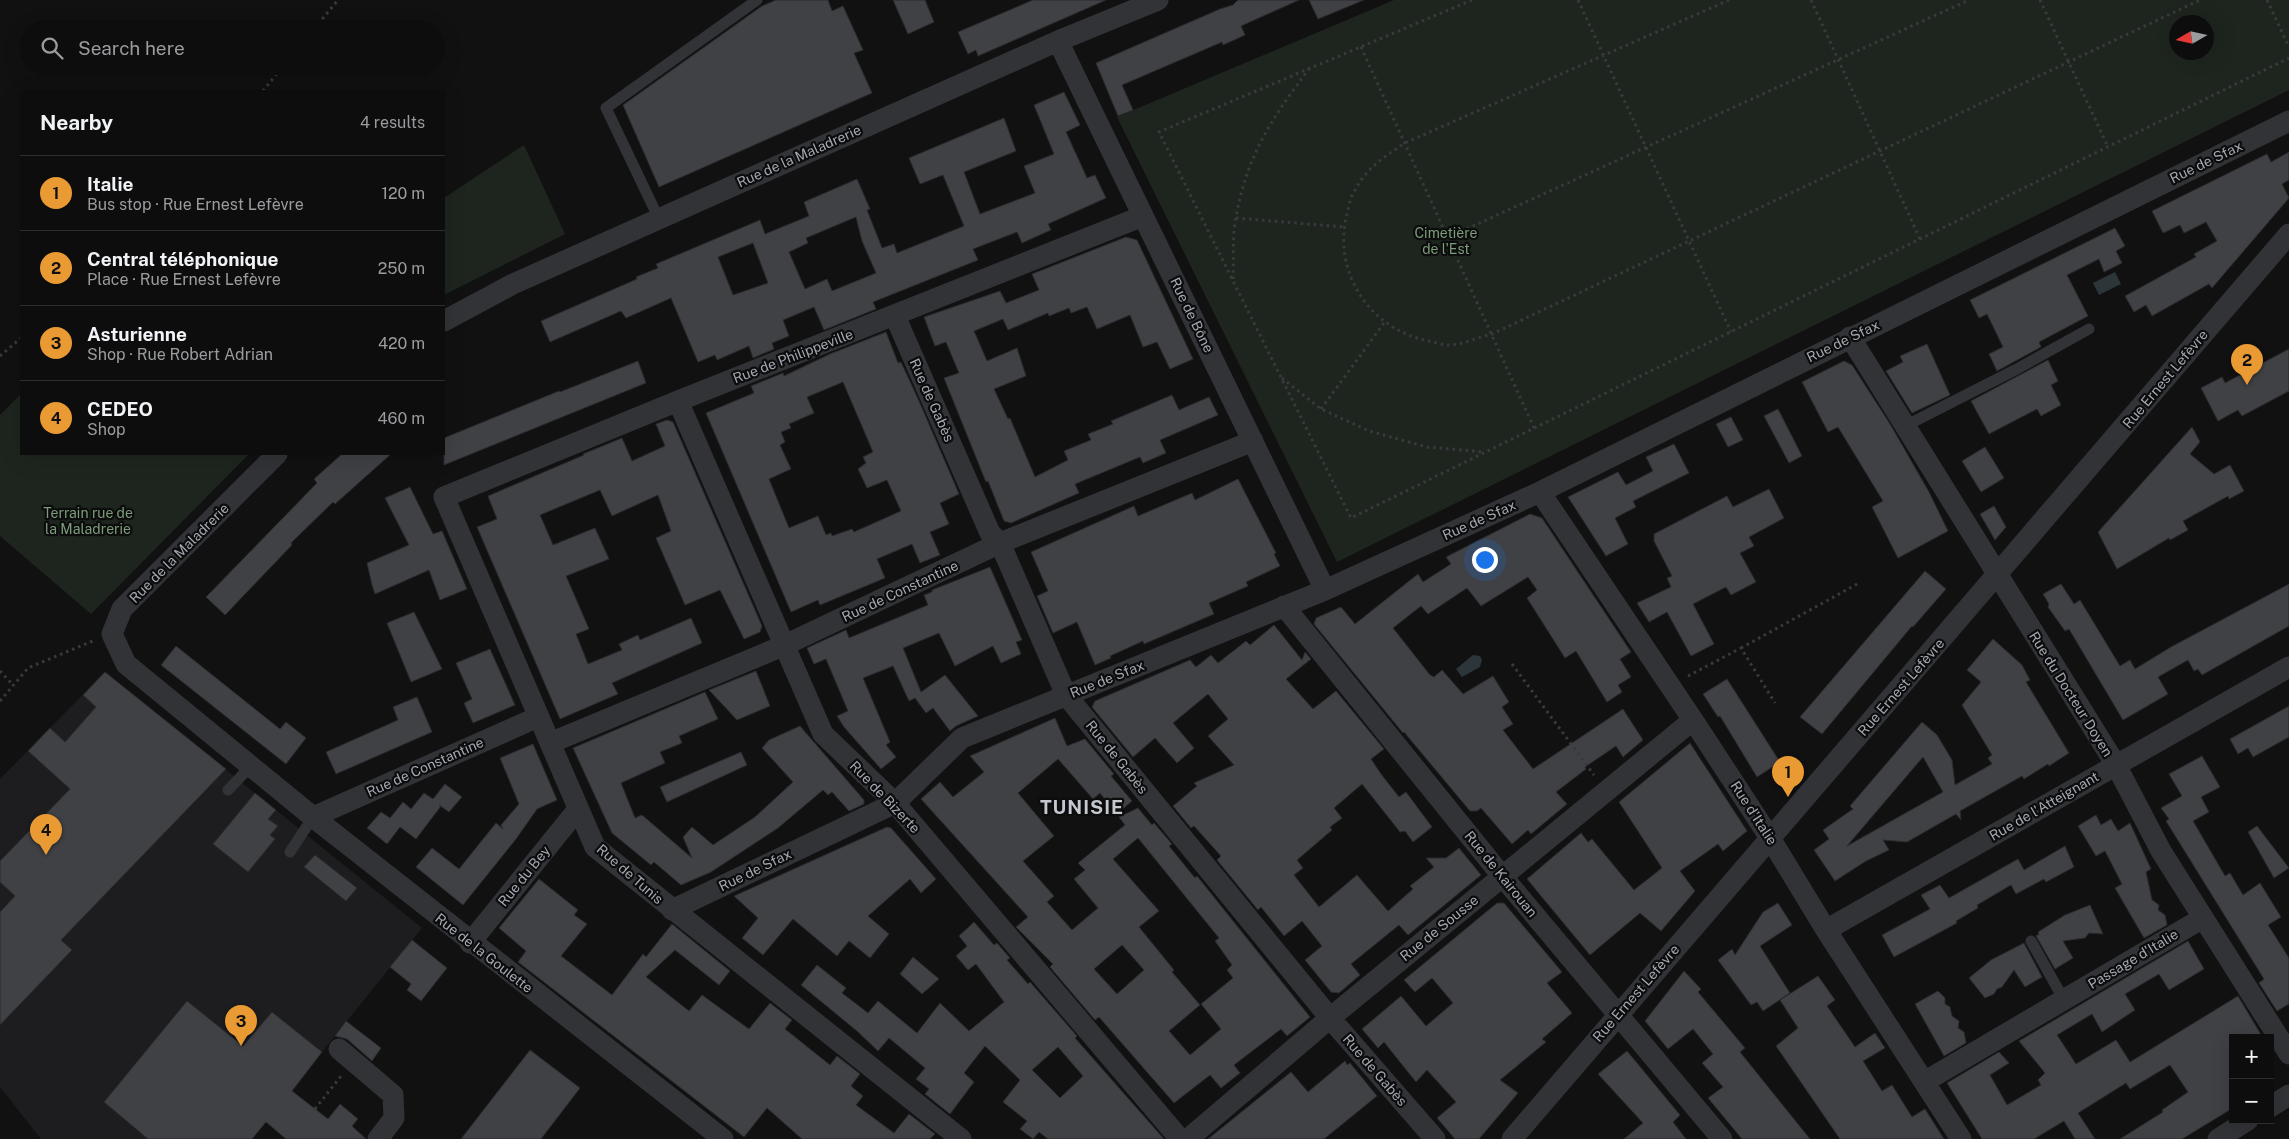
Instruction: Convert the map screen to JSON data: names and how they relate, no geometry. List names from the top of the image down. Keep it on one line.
{"streets":{"street":["Rue de la Maladrerie","Rue de Sfax","Rue de Bône","Rue de Philippeville","Rue Ernest Lefèvre","Rue de Gabès","Rue de Constantine","Rue du Docteur Doyen","Rue de Bizerte","Rue de l'Atteignant","Rue d'Italie","Rue de Tunis","Rue de Kairouan","Rue du Bey","Rue de Sousse","Rue de la Goulette","Passage d'Italie"]},"crossings":[["Rue de la Maladrerie","Rue de Bône"],["Rue de la Maladrerie","Rue de la Goulette"],["Rue de Sfax","Rue de Bône"],["Rue de Sfax","Rue de Gabès"],["Rue de Sfax","Rue du Docteur Doyen"],["Rue de Sfax","Rue de Bizerte"],["Rue de Sfax","Rue d'Italie"],["Rue de Sfax","Rue de Tunis"],["Rue de Sfax","Rue de Kairouan"],["Rue de Bône","Rue de Philippeville"],["Rue de Bône","Rue de Constantine"],["Rue de Philippeville","Rue de Gabès"],["Rue de Philippeville","Rue de Bizerte"],["Rue de Philippeville","Rue de Tunis"],["Rue Ernest Lefèvre","Rue du Docteur Doyen"],["Rue Ernest Lefèvre","Rue d'Italie"],["Rue Ernest Lefèvre","Rue de Kairouan"],["Rue de Gabès","Rue de Constantine"],["Rue de Gabès","Rue de Sousse"],["Rue de Constantine","Rue de Bizerte"],["Rue de Constantine","Rue de Tunis"],["Rue de Constantine","Rue de la Goulette"],["Rue du Docteur Doyen","Rue de l'Atteignant"],["Rue du Docteur Doyen","Passage d'Italie"],["Rue de l'Atteignant","Rue d'Italie"],["Rue d'Italie","Rue de Sousse"],["Rue d'Italie","Passage d'Italie"],["Rue de Tunis","Rue du Bey"],["Rue de Kairouan","Rue de Sousse"],["Rue du Bey","Rue de la Goulette"]],"districts":["TUNISIE"],"parks":["Cimetière de l'Est","Terrain rue de la Maladrerie"],"north":"left","page":{"search":"Search here","heading":["Nearby","4 results"],"list":[{"mark":"1","name":"Italie","note":"Bus stop · Rue Ernest Lefèvre","value":"120 m"},{"mark":"2","name":"Central téléphonique","note":"Place · Rue Ernest Lefèvre","value":"250 m"},{"mark":"3","name":"Asturienne","note":"Shop · Rue Robert Adrian","value":"420 m"},{"mark":"4","name":"CEDEO","note":"Shop","value":"460 m"}],"pins":["2","1","4","3"],"map_buttons":["+","−"]}}
